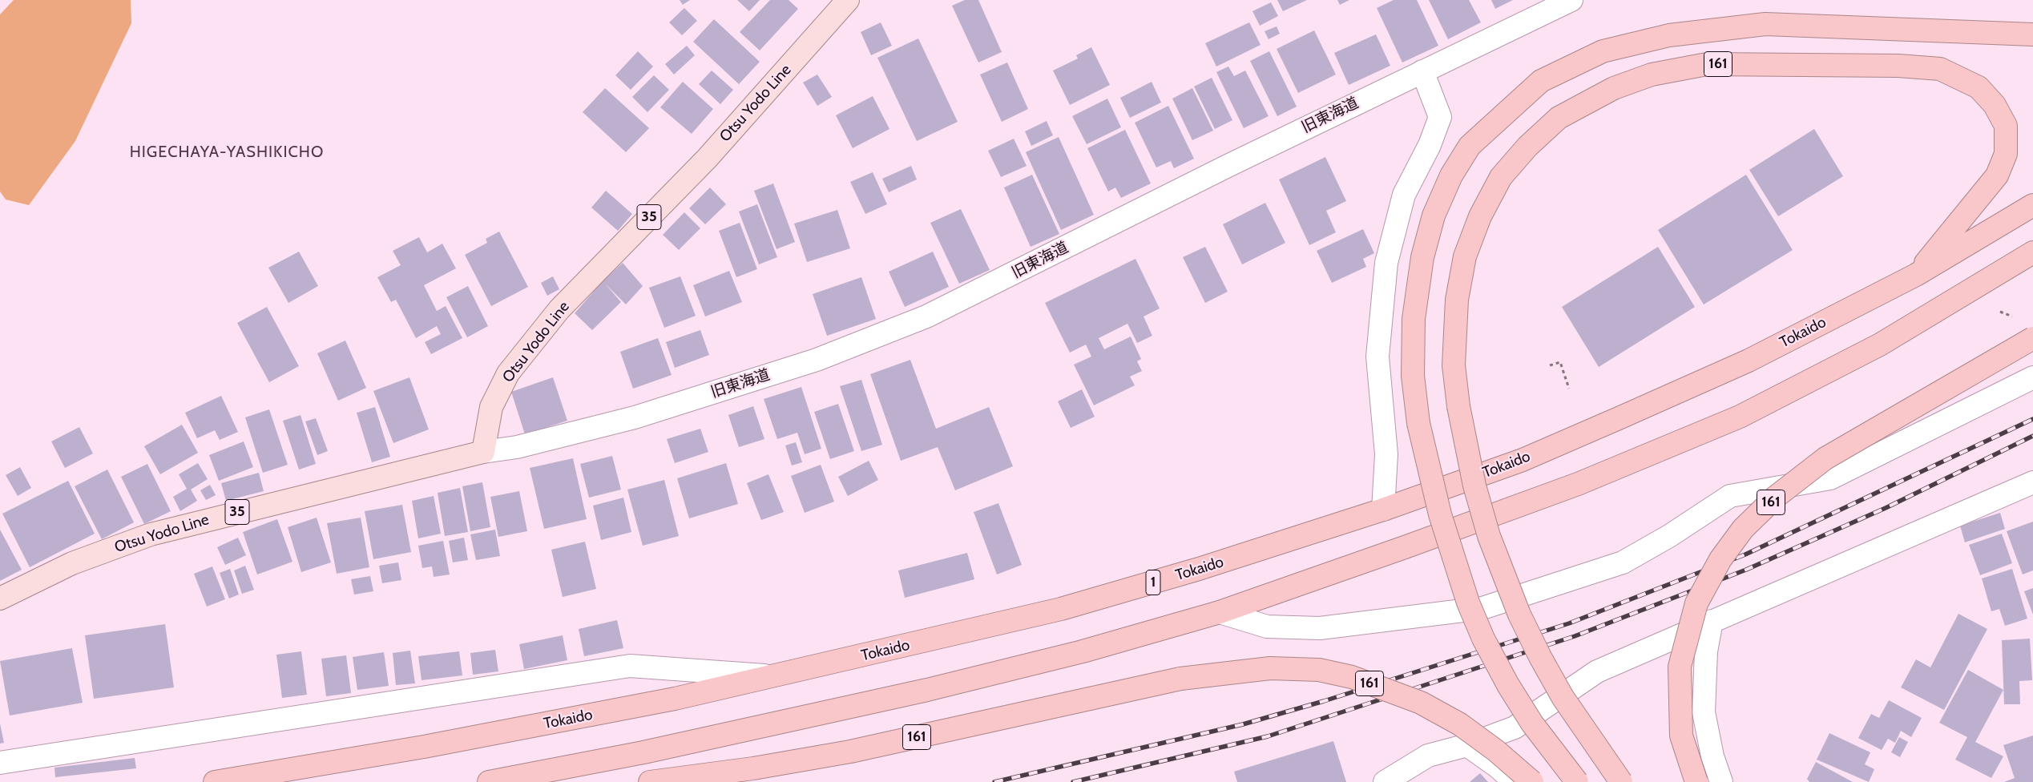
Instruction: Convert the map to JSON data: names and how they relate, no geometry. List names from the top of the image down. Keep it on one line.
{"streets":{"highway":["161","Tokaido","1"],"main road":["Otsu Yodo Line","35"],"street":["旧東海道"]},"crossings":[["161","Tokaido"],["Otsu Yodo Line","旧東海道"]],"districts":["HIGECHAYA-YASHIKICHO"]}
